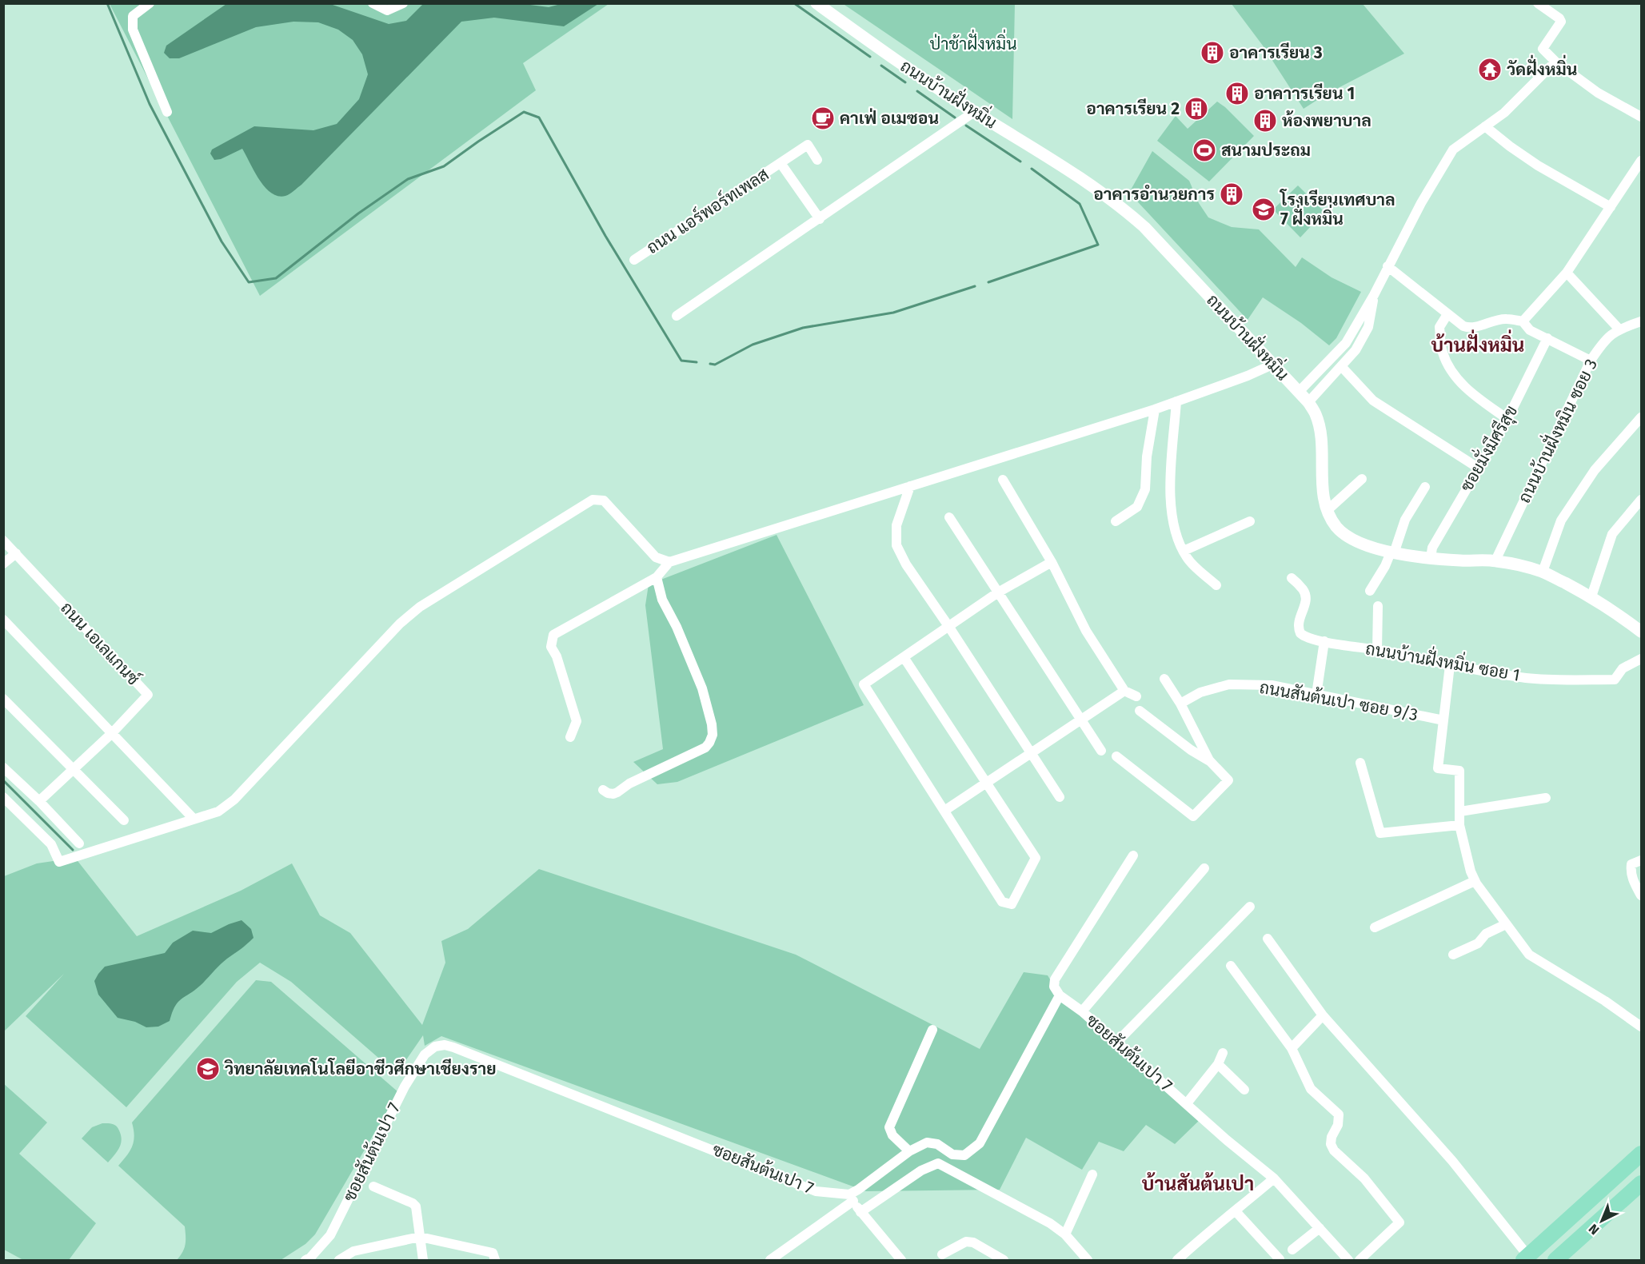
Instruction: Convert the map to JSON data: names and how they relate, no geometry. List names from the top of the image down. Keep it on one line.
{"streets":{"street":["ถนนบ้านฝั่งหมิ่น","ถนน แอร์พอร์ทเพลส","ถนนบ้านฝั่งหมิน ซอย 3","ซอยมั่งมีศรีสุข","ถนน เอเลแกนซ์","ถนนบ้านฝั่งหมิ่น ซอย 1","ถนนสันต้นเปา ซอย 9/3","ซอยสันต้นเปา 7"]},"crossings":[["ถนนบ้านฝั่งหมิ่น","ถนนบ้านฝั่งหมิน ซอย 3"],["ถนนบ้านฝั่งหมิ่น","ซอยมั่งมีศรีสุข"]],"districts":["บ้านฝั่งหมิ่น","บ้านสันต้นเปา"],"parks":["ป่าช้าฝั่งหมิ่น"],"places":{"building":["อาคารเรียน 3","อาคาารเรียน 1","อาคารเรียน 2","ห้องพยาบาล","อาคารอำนวยการ"],"temple":["วัดฝั่งหมิ่น"],"cafe":["คาเฟ่ อเมซอน"],"sports":["สนามประถม"],"school or university":["โรงเรียนเทศบาล 7 ฝั่งหมิ่น","วิทยาลัยเทคโนโลยีอาชีวศึกษาเชียงราย"]},"north":"bottom left"}
